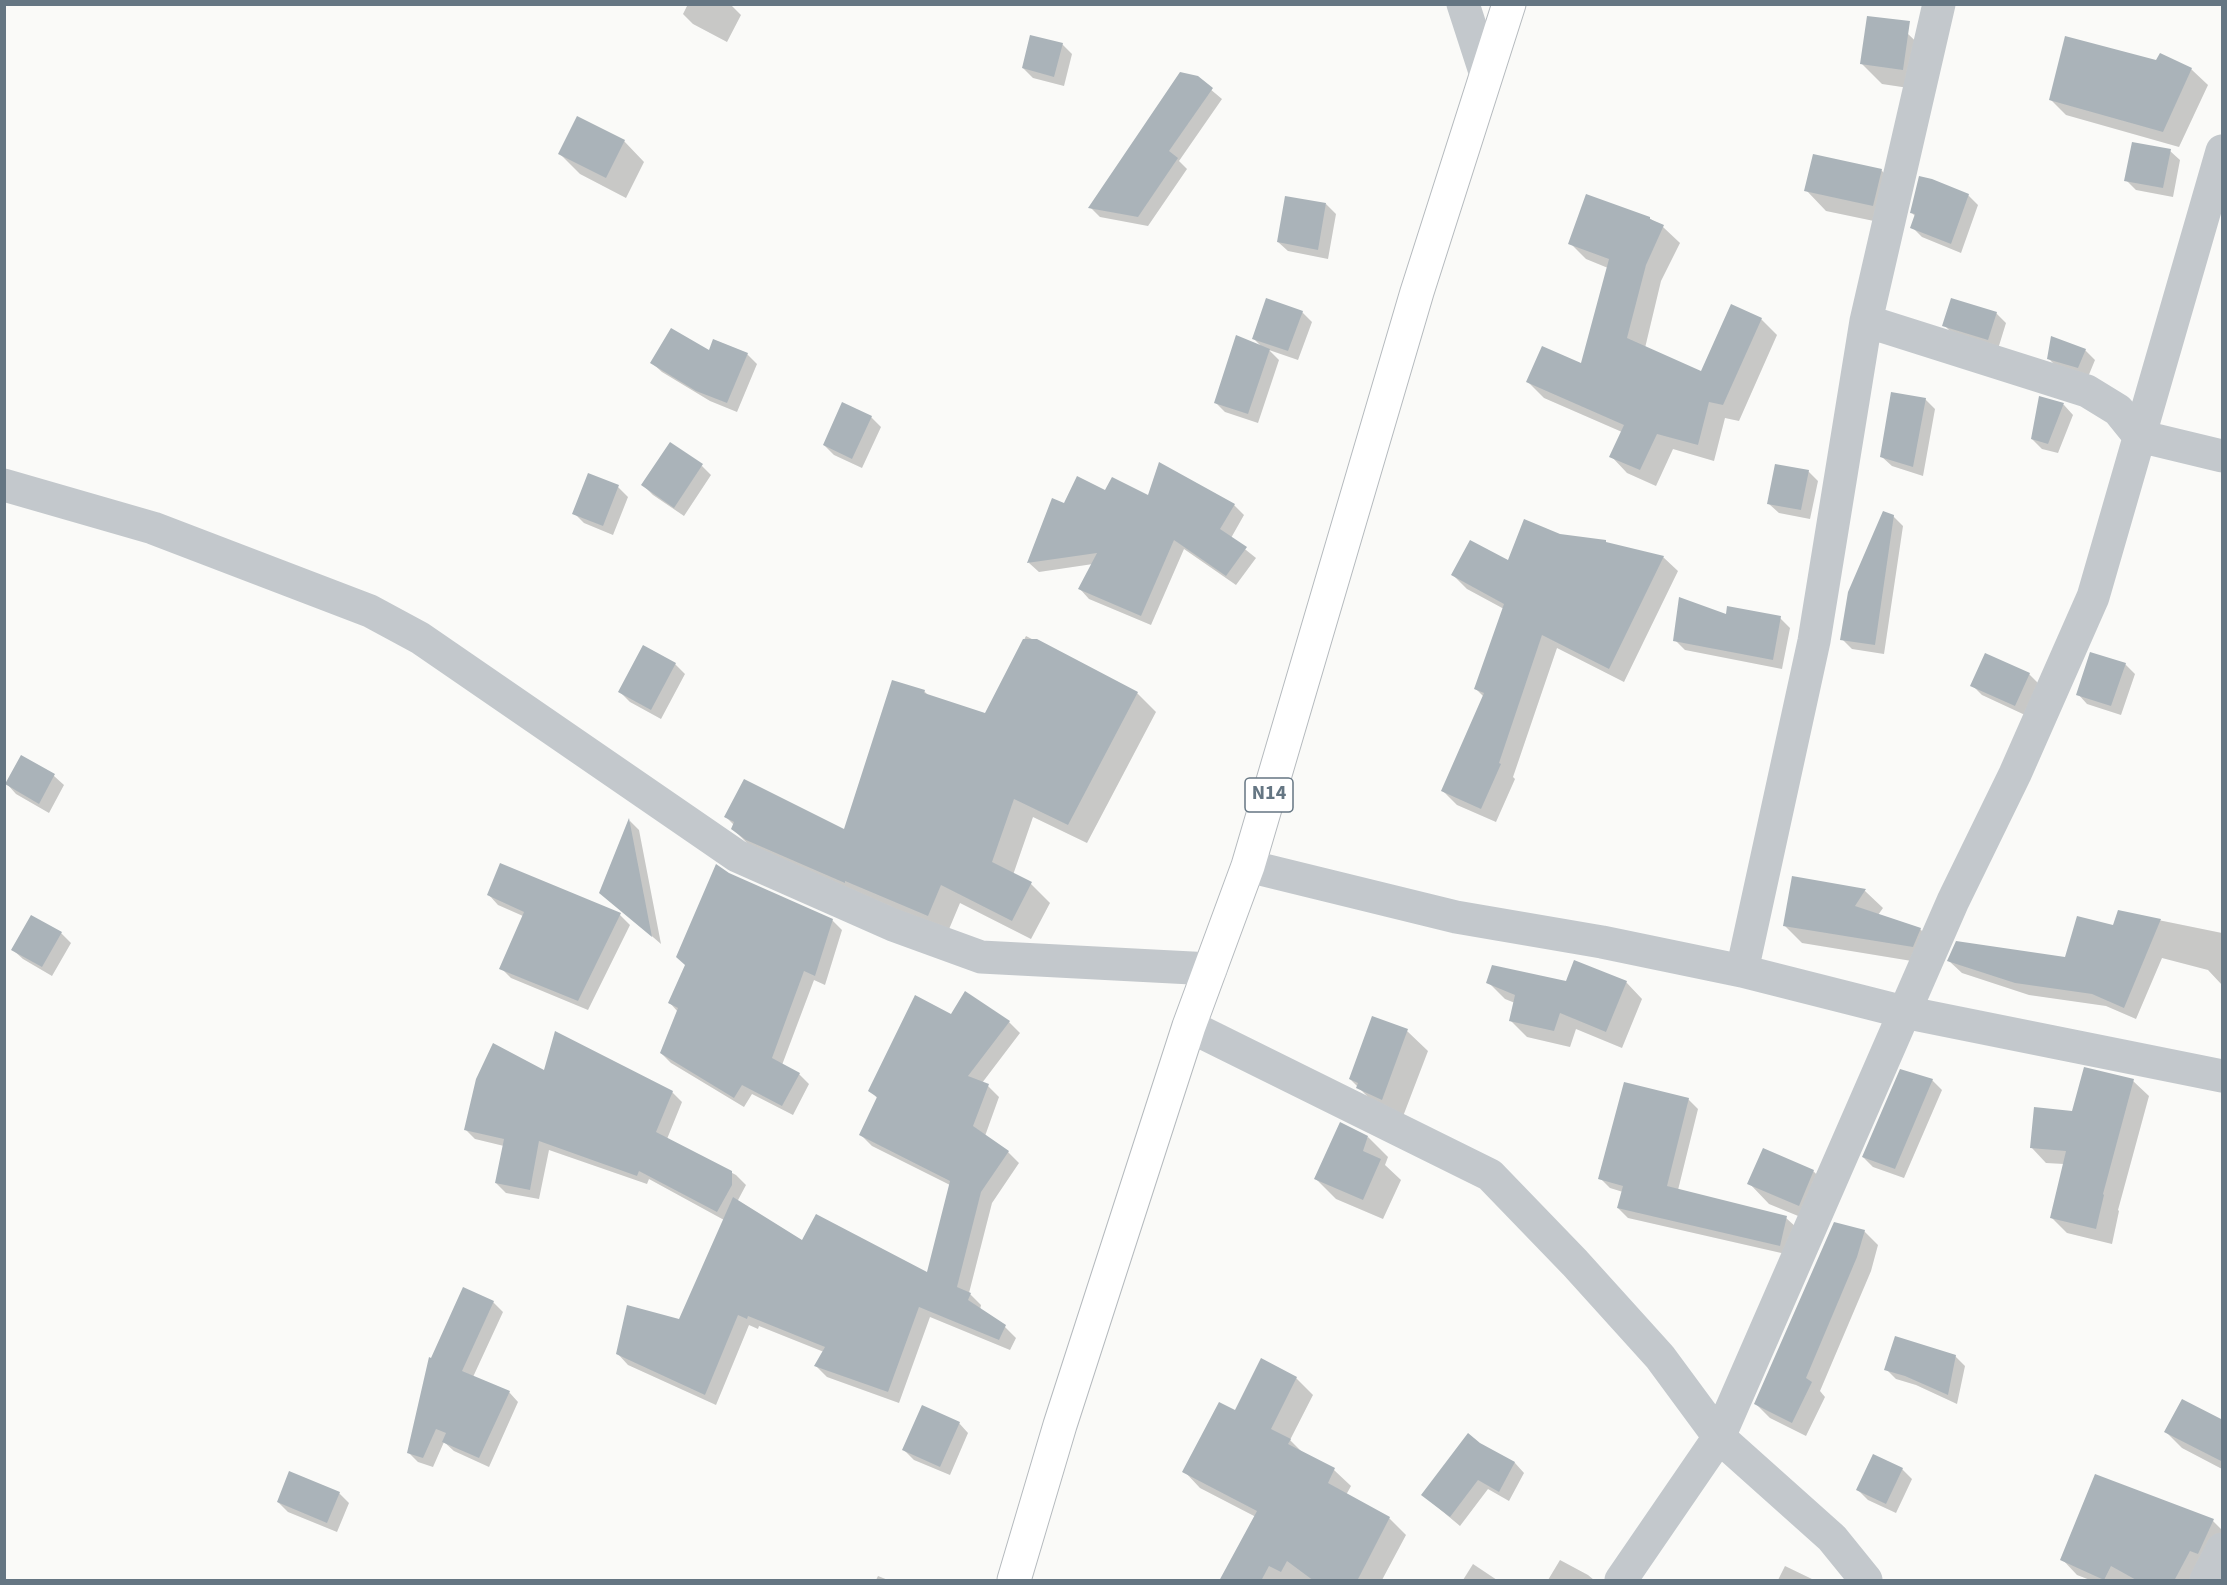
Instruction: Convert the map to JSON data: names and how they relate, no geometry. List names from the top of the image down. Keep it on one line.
{"streets":{"main road":["N14"]}}
